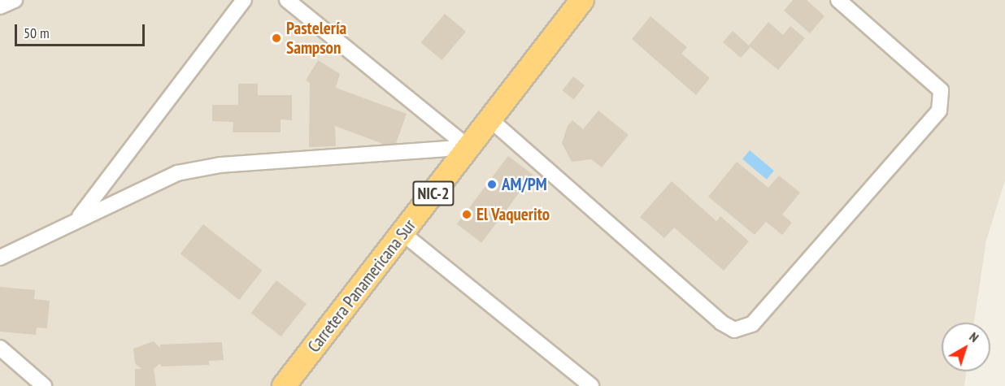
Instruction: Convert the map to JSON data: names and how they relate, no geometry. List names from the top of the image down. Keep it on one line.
{"streets":{"highway":["NIC-2","Carretera Panamericana Sur"]},"places":["Pastelería Sampson","AM/PM","El Vaquerito"],"scale_bar":"50 m","north":"top right"}
